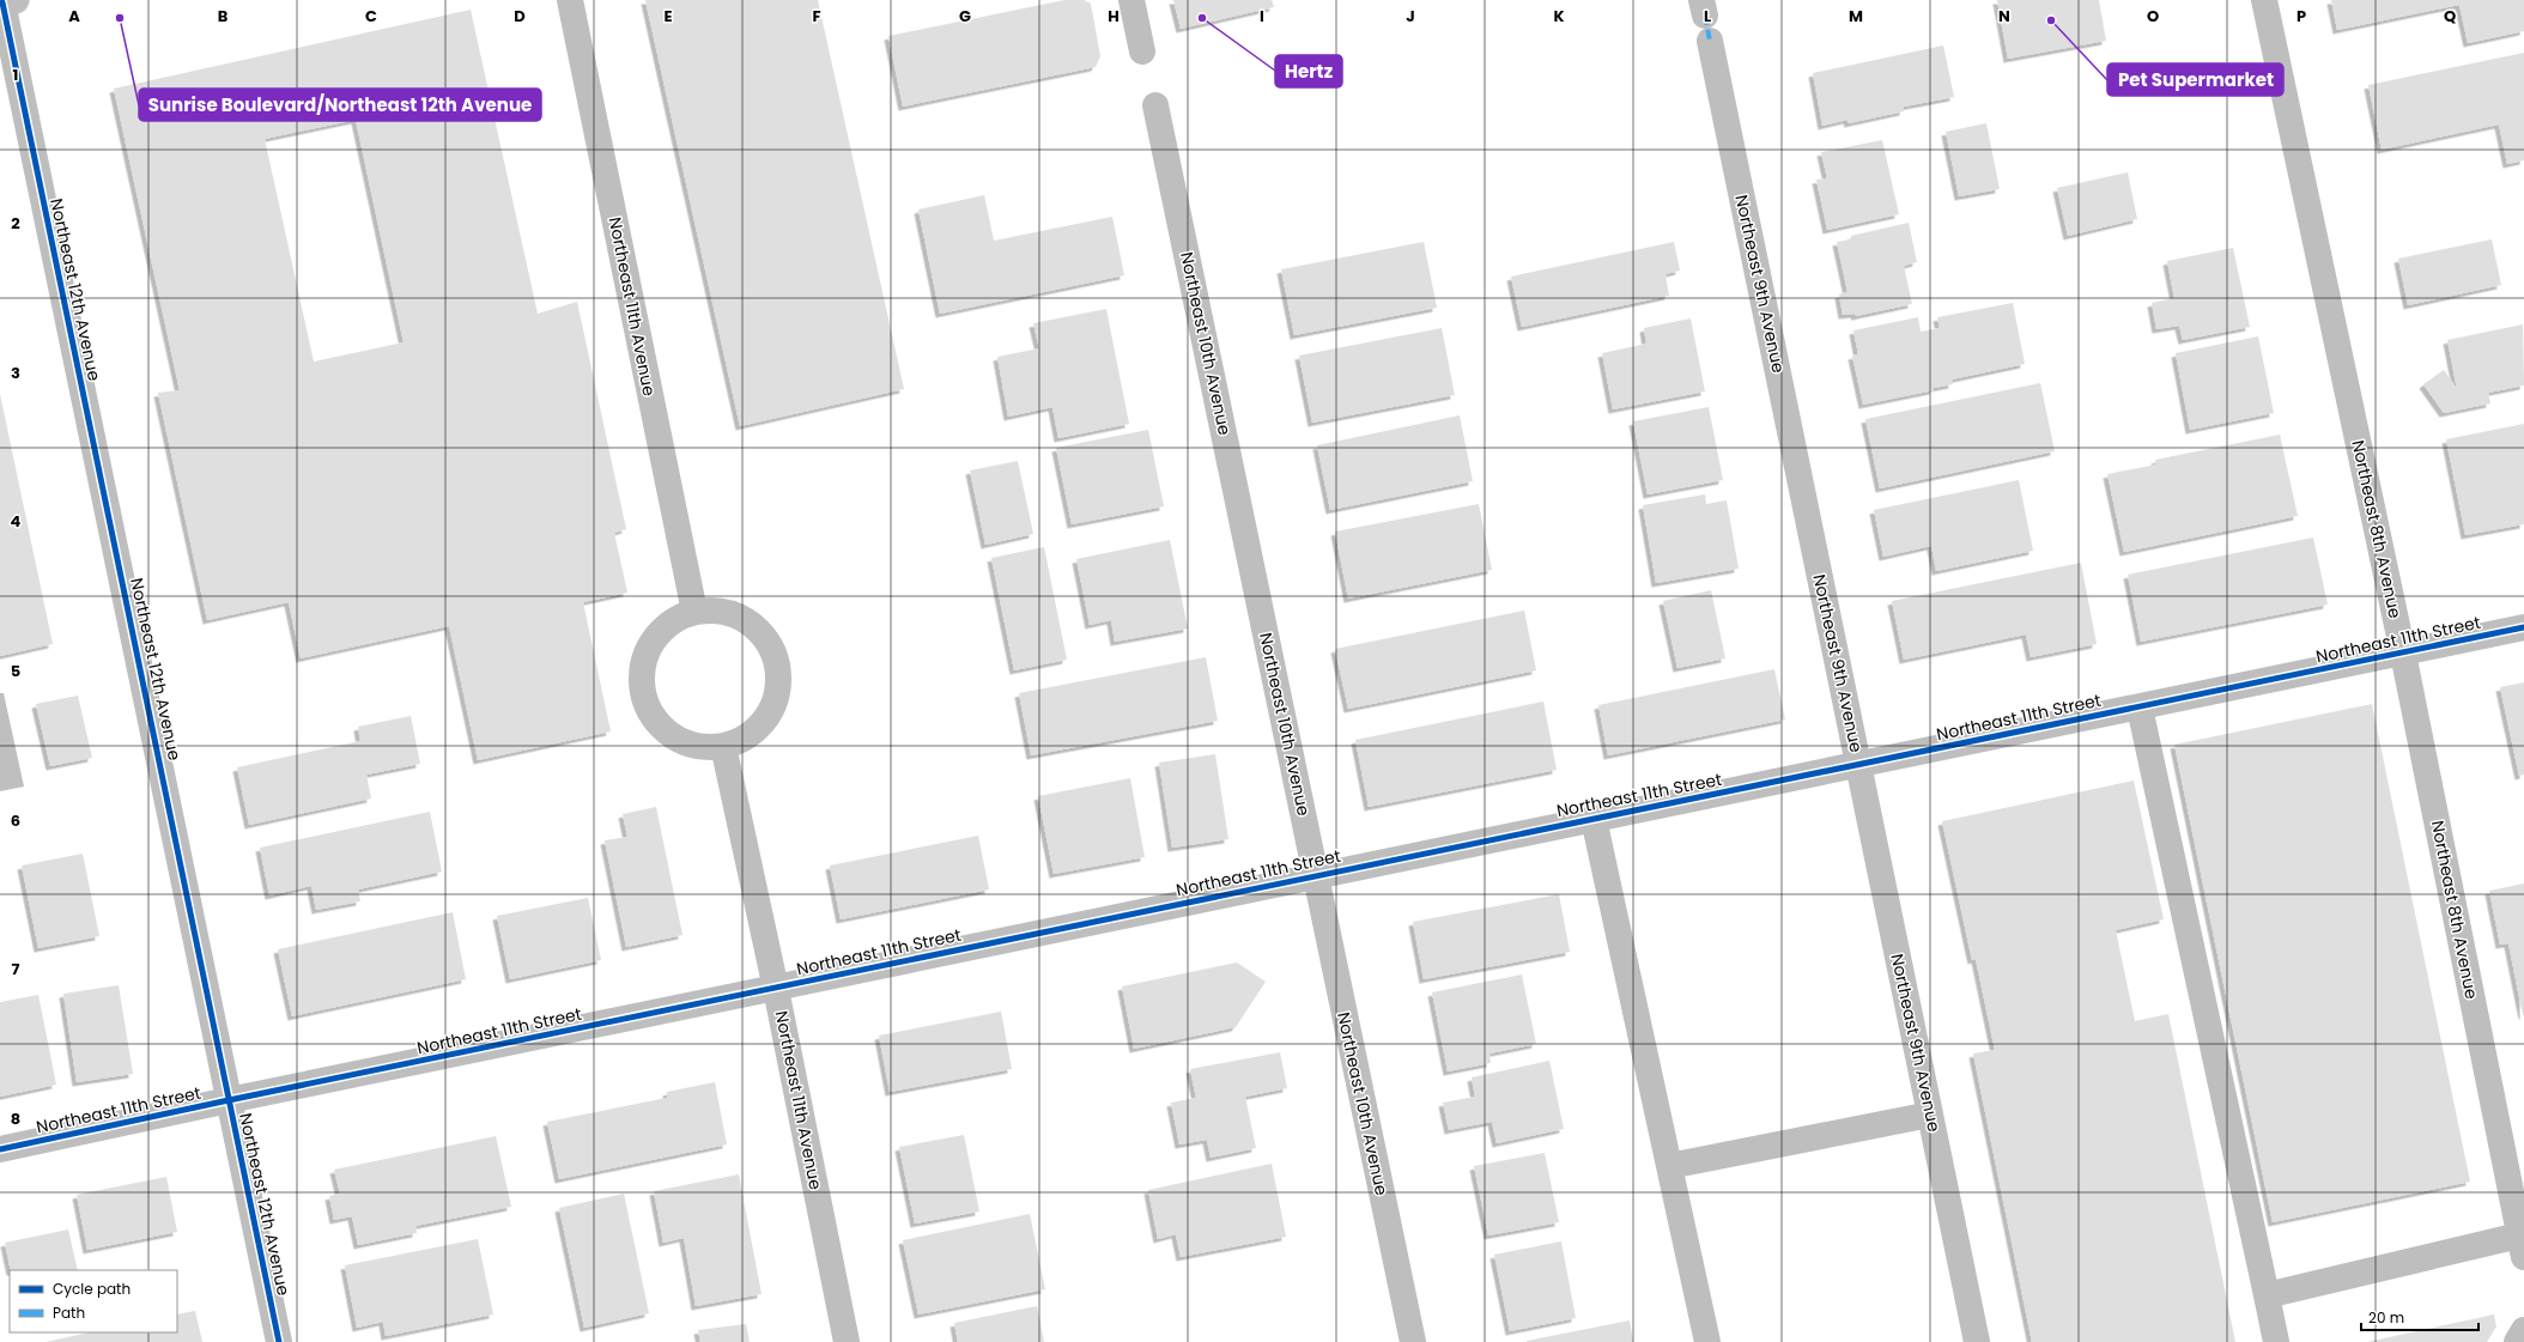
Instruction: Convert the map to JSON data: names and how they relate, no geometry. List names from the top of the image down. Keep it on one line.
{"streets":{"street":["Northeast 9th Avenue","Northeast 12th Avenue","Northeast 11th Avenue","Northeast 10th Avenue","Northeast 8th Avenue","Northeast 11th Street"]},"crossings":[["Northeast 9th Avenue","Northeast 11th Street"],["Northeast 12th Avenue","Northeast 11th Street"],["Northeast 11th Avenue","Northeast 11th Street"],["Northeast 10th Avenue","Northeast 11th Street"],["Northeast 8th Avenue","Northeast 11th Street"]],"places":["Sunrise Boulevard/Northeast 12th Avenue","Hertz","Pet Supermarket"],"legend":["Cycle path","Path"],"scale_bar":"20 m","grid":{"columns":["A","B","C","D","E","F","G","H","I","J","K","L","M","N","O","P","Q"],"rows":["1","2","3","4","5","6","7","8"]}}
